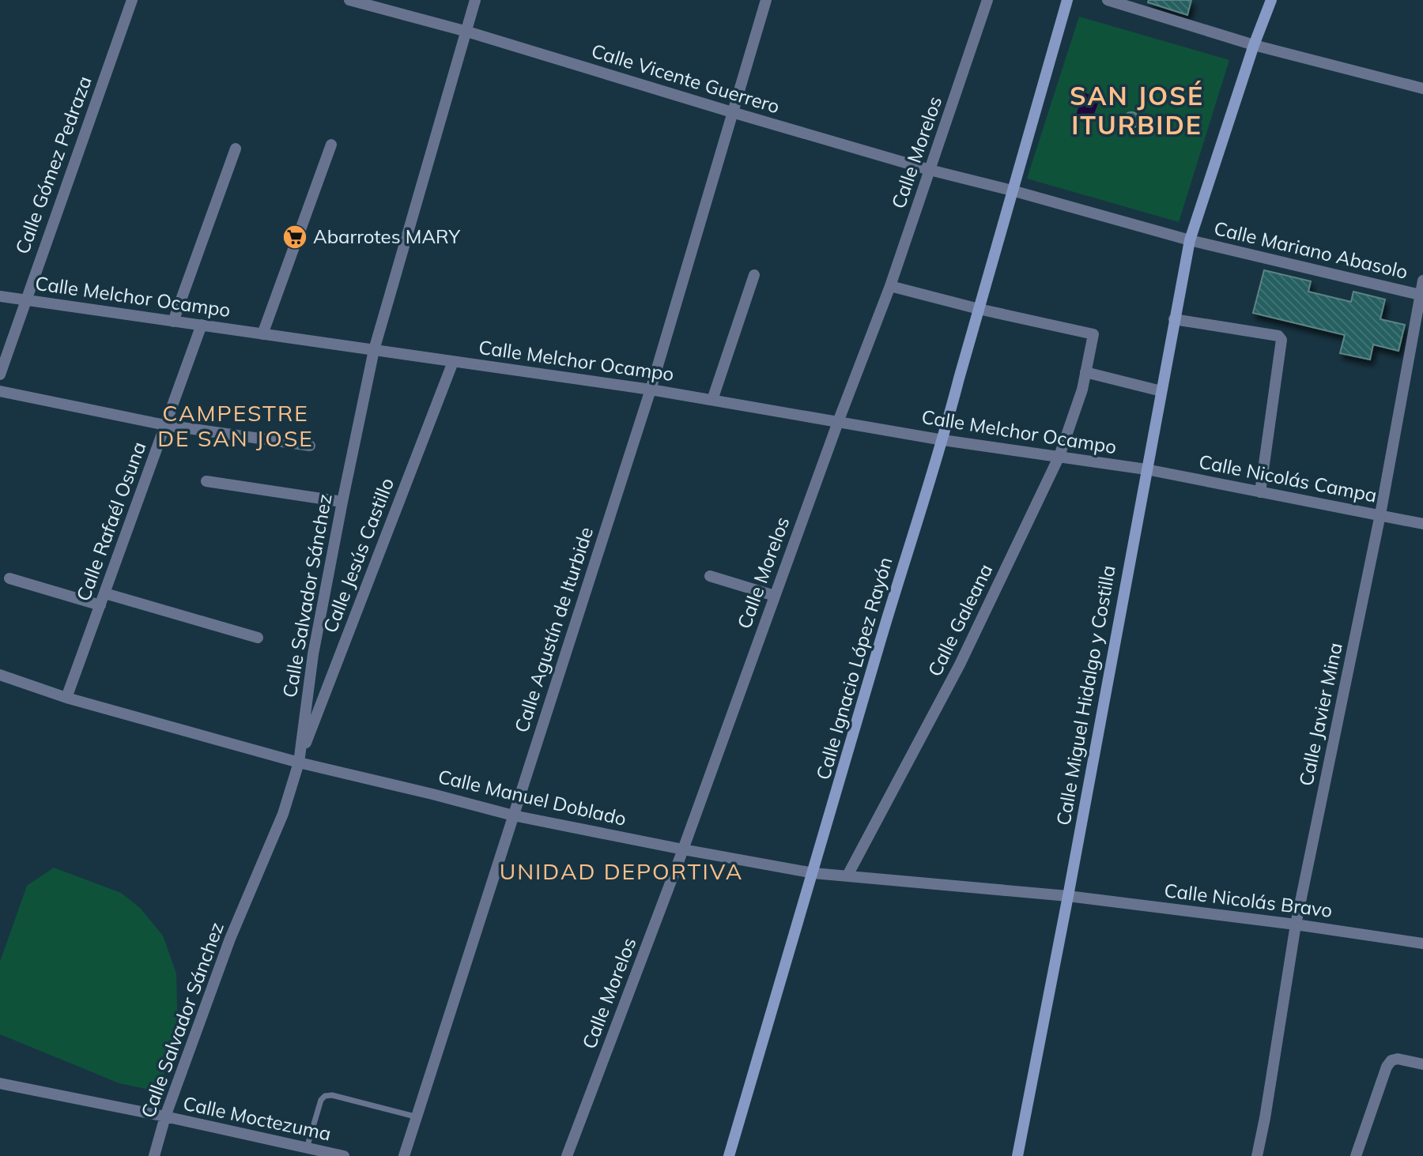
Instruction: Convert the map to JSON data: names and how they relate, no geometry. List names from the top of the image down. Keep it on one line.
{"streets":{"street":["Calle Vicente Guerrero","Calle Morelos","Calle Gómez Pedraza","Calle Mariano Abasolo","Calle Melchor Ocampo","Calle Nicolás Campa","Calle Rafaél Osuna","Calle Jesús Castillo","Calle Salvador Sánchez","Calle Galeana","Calle Agustín de Iturbide","Calle Ignacio López Rayón","Calle Miguel Hidalgo y Costilla","Calle Javier Mina","Calle Manuel Doblado","Calle Nicolás Bravo","Calle Moctezuma"]},"crossings":[["Calle Vicente Guerrero","Calle Morelos"],["Calle Vicente Guerrero","Calle Mariano Abasolo"],["Calle Vicente Guerrero","Calle Salvador Sánchez"],["Calle Vicente Guerrero","Calle Agustín de Iturbide"],["Calle Vicente Guerrero","Calle Ignacio López Rayón"],["Calle Morelos","Calle Melchor Ocampo"],["Calle Morelos","Calle Manuel Doblado"],["Calle Gómez Pedraza","Calle Melchor Ocampo"],["Calle Mariano Abasolo","Calle Ignacio López Rayón"],["Calle Mariano Abasolo","Calle Miguel Hidalgo y Costilla"],["Calle Mariano Abasolo","Calle Javier Mina"],["Calle Melchor Ocampo","Calle Nicolás Campa"],["Calle Melchor Ocampo","Calle Rafaél Osuna"],["Calle Melchor Ocampo","Calle Jesús Castillo"],["Calle Melchor Ocampo","Calle Salvador Sánchez"],["Calle Melchor Ocampo","Calle Galeana"],["Calle Melchor Ocampo","Calle Agustín de Iturbide"],["Calle Melchor Ocampo","Calle Ignacio López Rayón"],["Calle Melchor Ocampo","Calle Miguel Hidalgo y Costilla"],["Calle Nicolás Campa","Calle Miguel Hidalgo y Costilla"],["Calle Nicolás Campa","Calle Javier Mina"],["Calle Rafaél Osuna","Calle Manuel Doblado"],["Calle Jesús Castillo","Calle Salvador Sánchez"],["Calle Jesús Castillo","Calle Manuel Doblado"],["Calle Salvador Sánchez","Calle Manuel Doblado"],["Calle Salvador Sánchez","Calle Moctezuma"],["Calle Galeana","Calle Ignacio López Rayón"],["Calle Galeana","Calle Manuel Doblado"],["Calle Agustín de Iturbide","Calle Manuel Doblado"],["Calle Ignacio López Rayón","Calle Manuel Doblado"],["Calle Miguel Hidalgo y Costilla","Calle Manuel Doblado"],["Calle Miguel Hidalgo y Costilla","Calle Nicolás Bravo"],["Calle Javier Mina","Calle Nicolás Bravo"],["Calle Manuel Doblado","Calle Nicolás Bravo"]],"districts":["SAN JOSÉ ITURBIDE","CAMPESTRE DE SAN JOSE","UNIDAD DEPORTIVA"],"places":{"supermarket":["Abarrotes MARY"]}}
